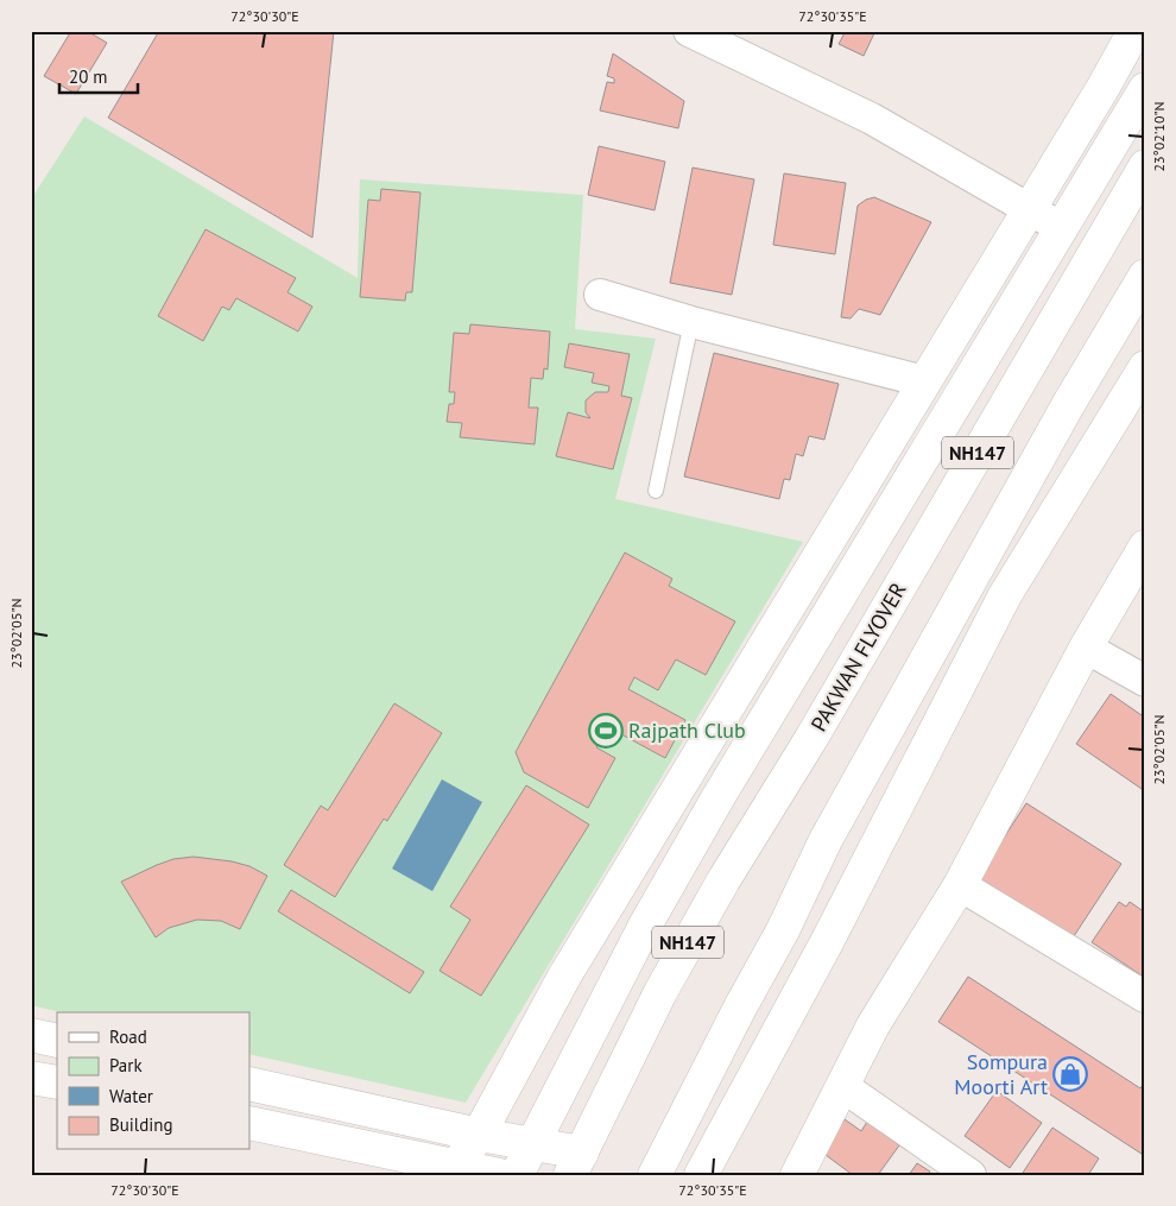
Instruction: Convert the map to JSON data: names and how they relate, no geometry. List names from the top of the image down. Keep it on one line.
{"streets":{"main road":["NH147","PAKWAN FLYOVER"]},"places":{"sports":["Rajpath Club"],"shop":["Sompura Moorti Art"]},"legend":["Road","Park","Water","Building"],"scale_bar":"20 m","coordinates":["72°30'30\"E","72°30'35\"E","23°02'10\"N","23°02'05\"N"]}
